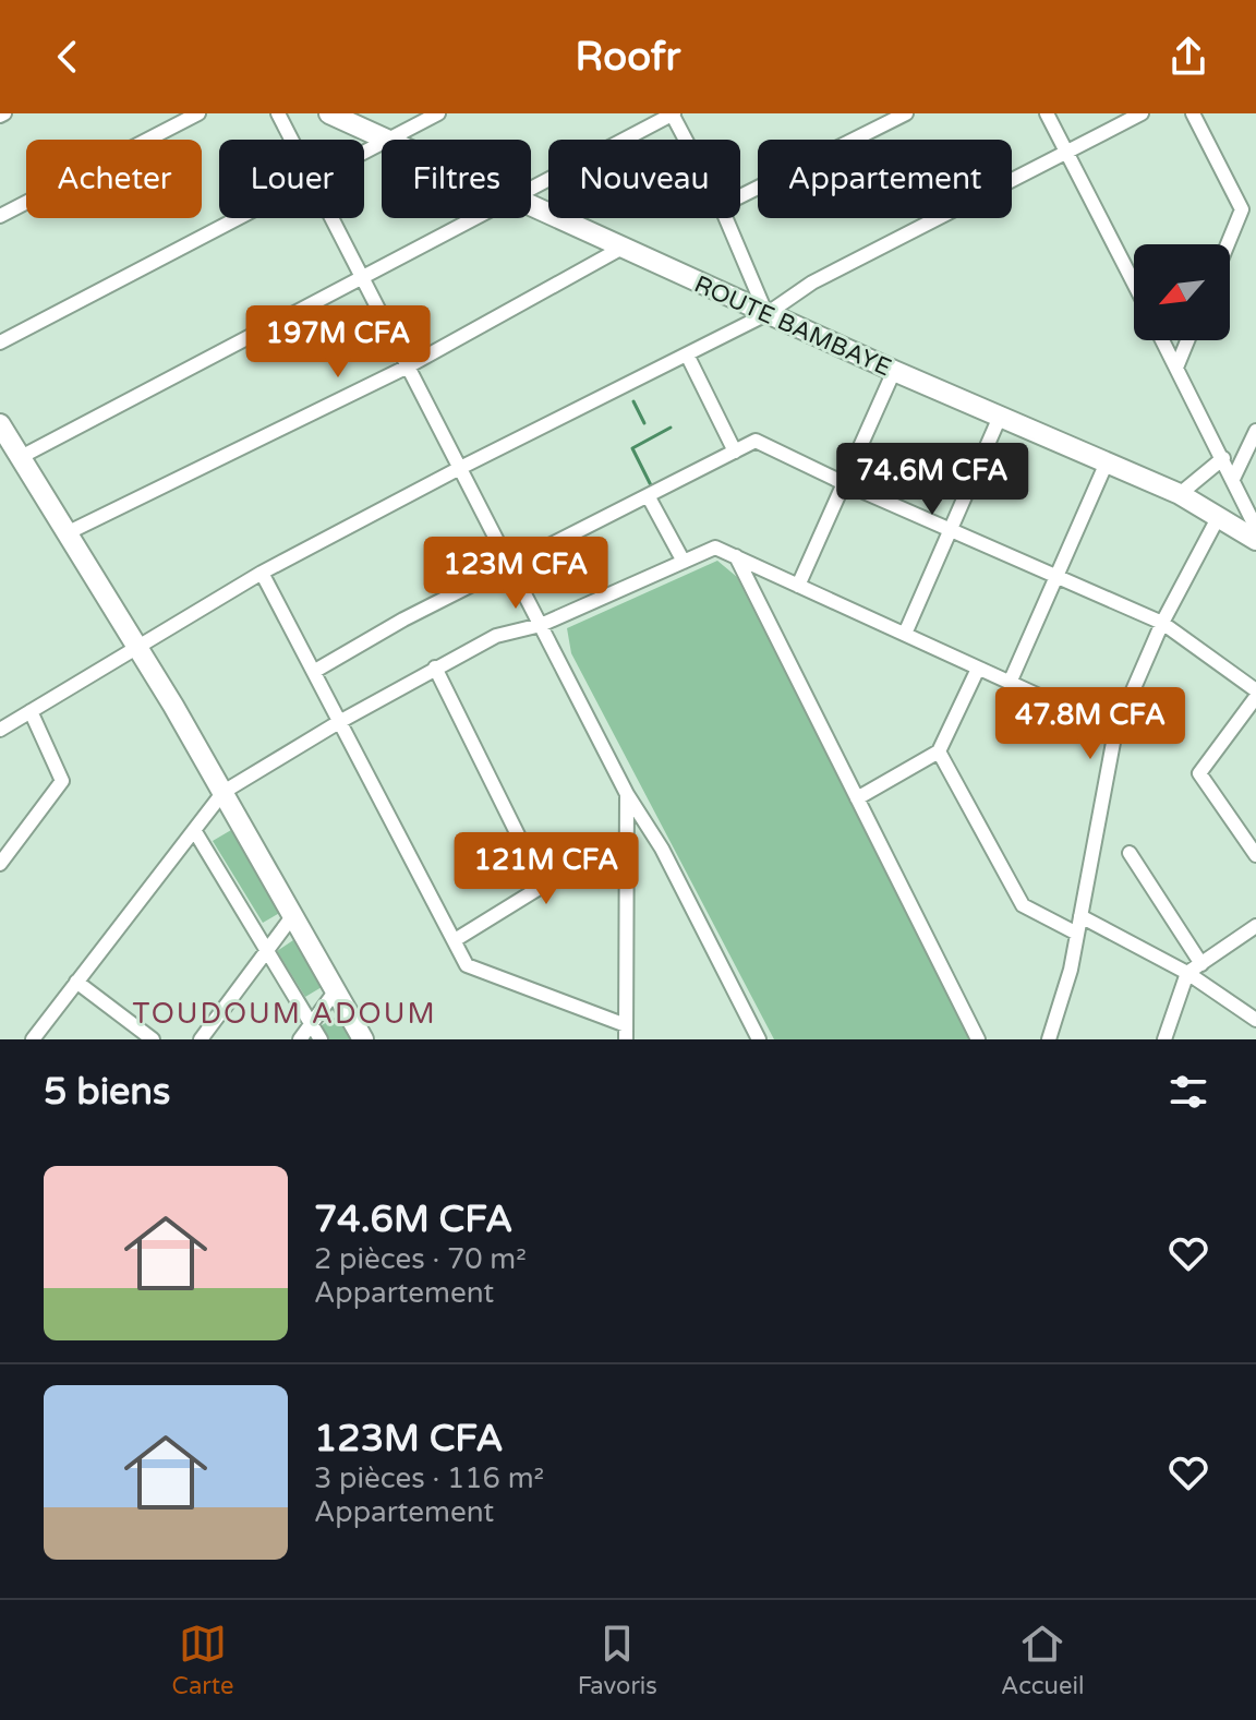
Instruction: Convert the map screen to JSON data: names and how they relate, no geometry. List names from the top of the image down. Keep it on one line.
{"streets":{"street":["ROUTE BAMBAYE"]},"districts":["TOUDOUM ADOUM"],"north":"bottom left","page":{"header":"Roofr","chip":["Acheter","Louer","Filtres","Nouveau","Appartement"],"price":["197M CFA","74.6M CFA","123M CFA","47.8M CFA","121M CFA"],"heading":"5 biens","list":[{"name":"74.6M CFA","note":"2 pièces · 70 m² · Appartement"},{"name":"123M CFA","note":"3 pièces · 116 m² · Appartement"}],"tabs":["Carte","Favoris","Accueil"]}}
